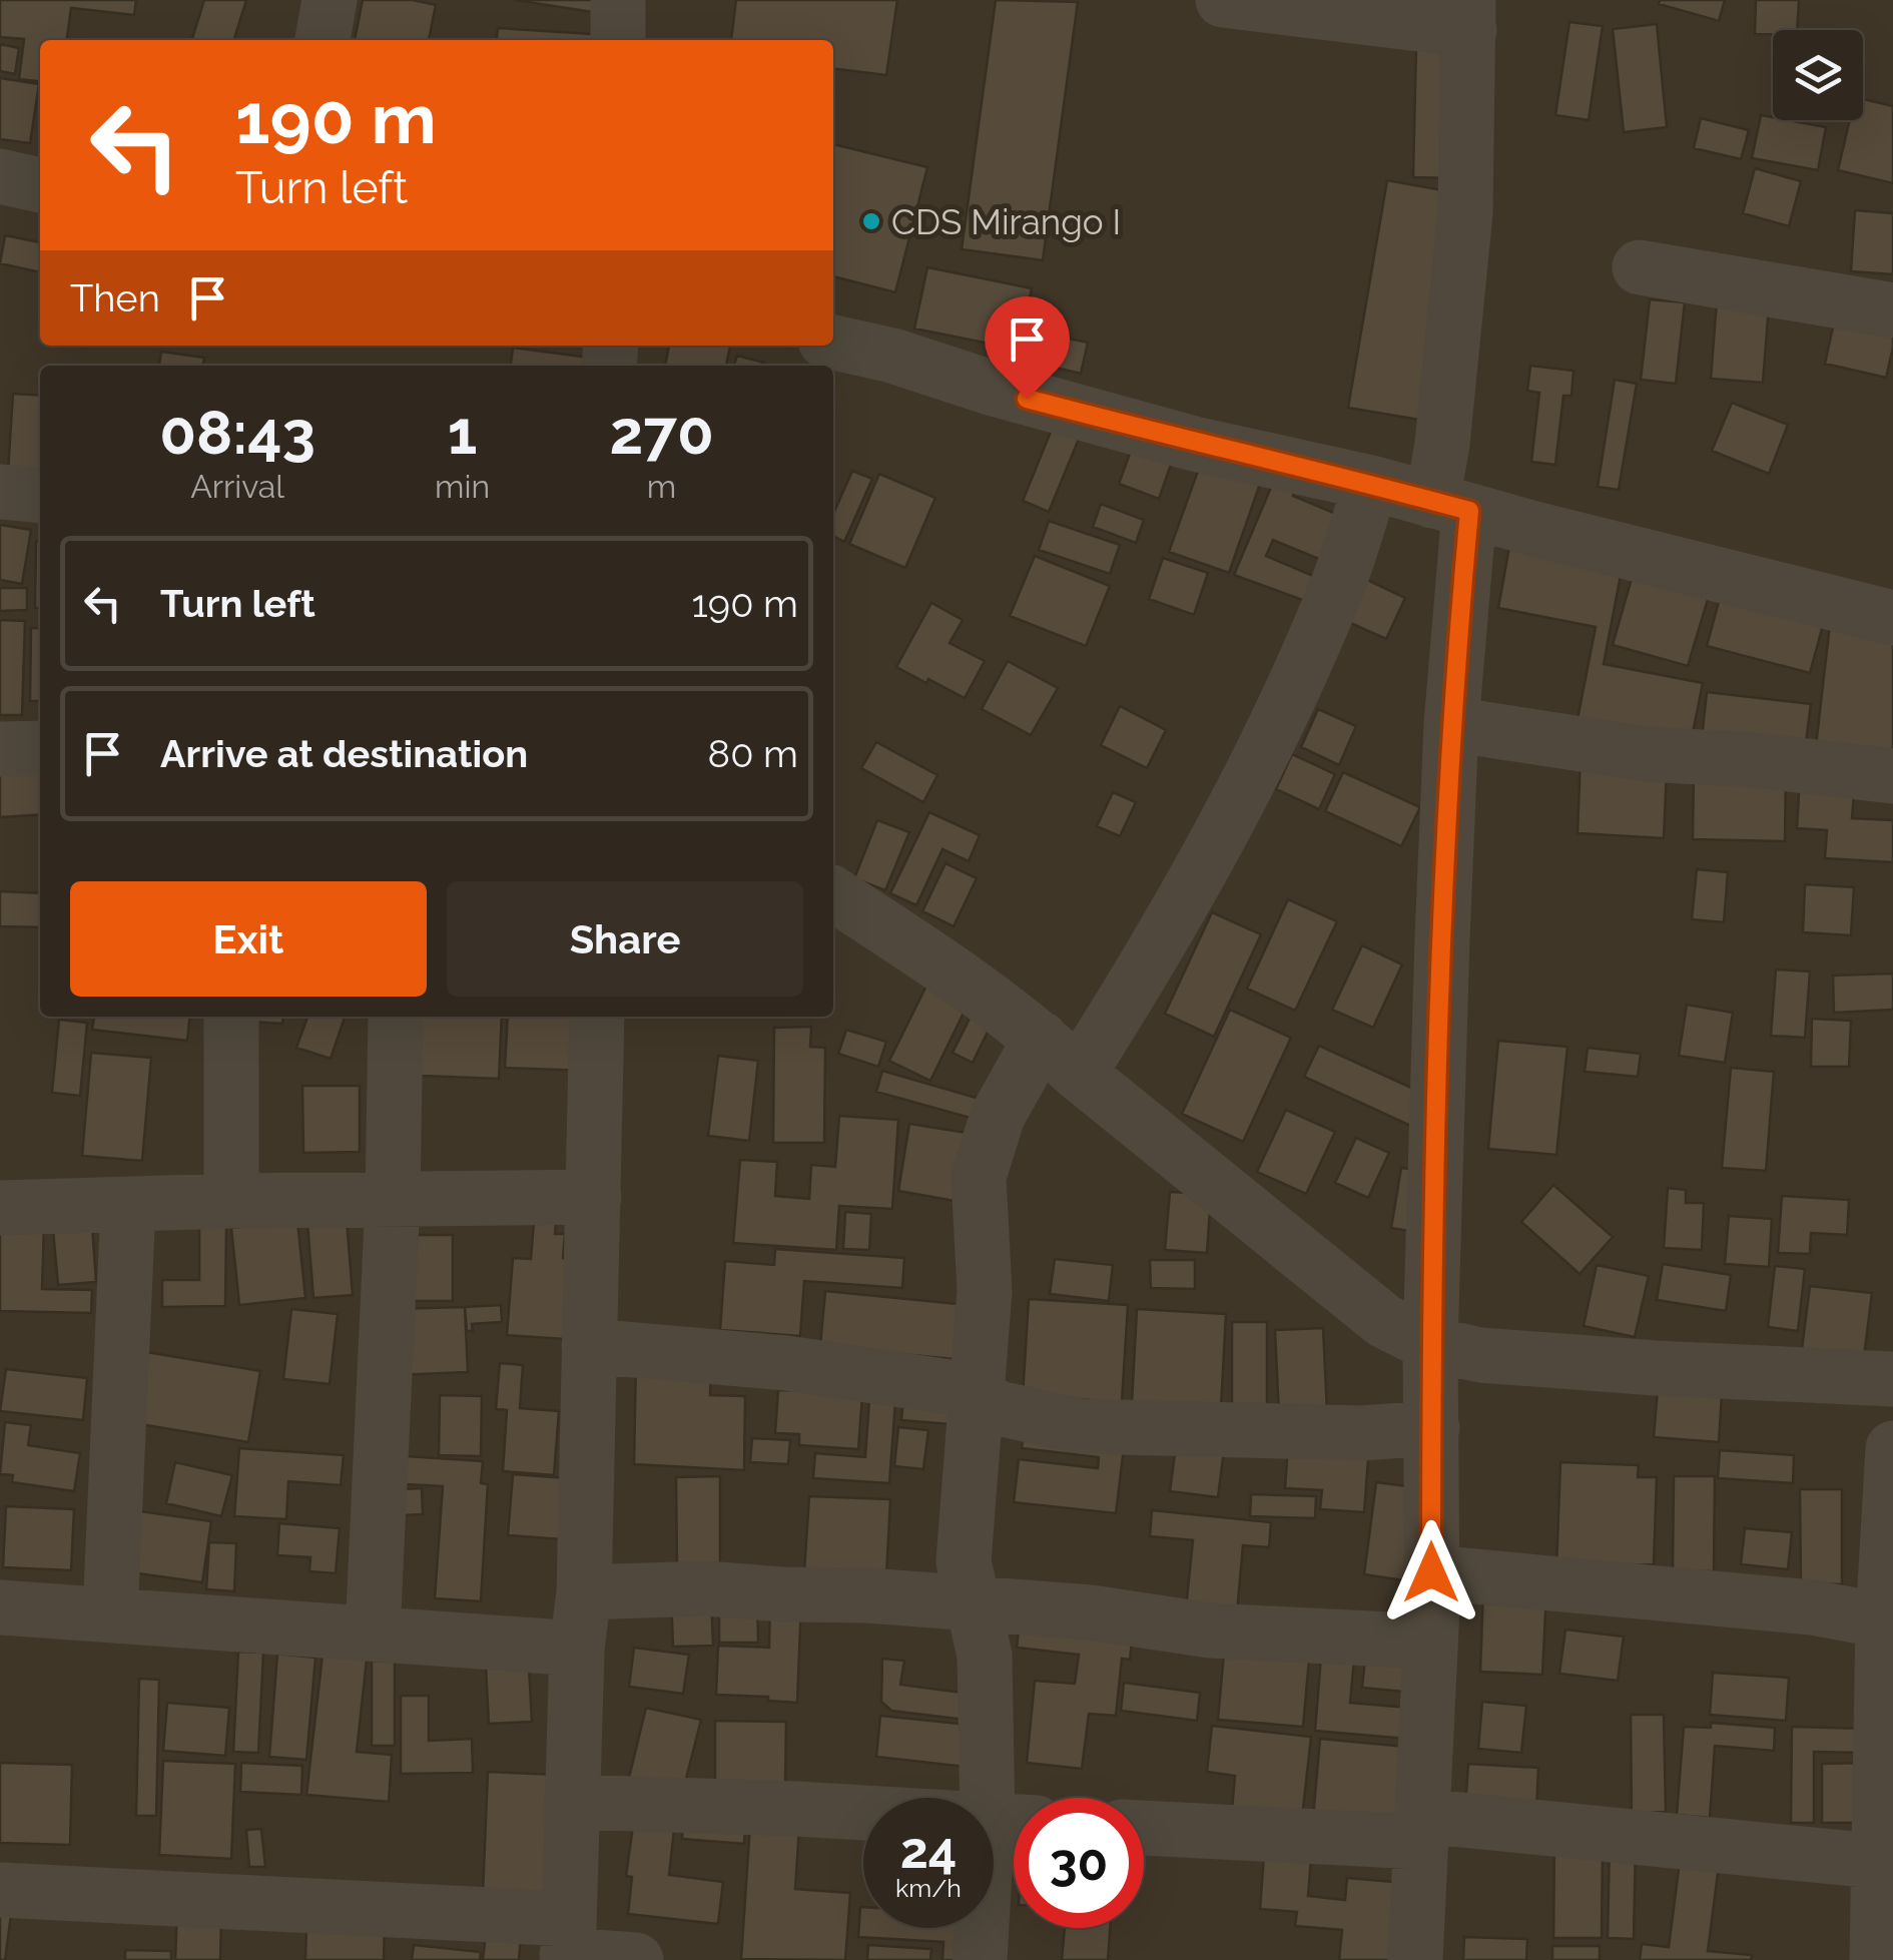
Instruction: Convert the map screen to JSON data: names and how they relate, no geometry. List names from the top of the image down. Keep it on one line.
{"places":["CDS Mirango I"],"page":{"turn":["190 m","Turn left"],"then":"Then","eta":["08:43","Arrival","1","min","270","m"],"list":[{"name":"Turn left","value":"190 m"},{"name":"Arrive at destination","value":"80 m"}],"buttons":["Exit","Share"],"speed":"24 km/h","limit":"30"}}
